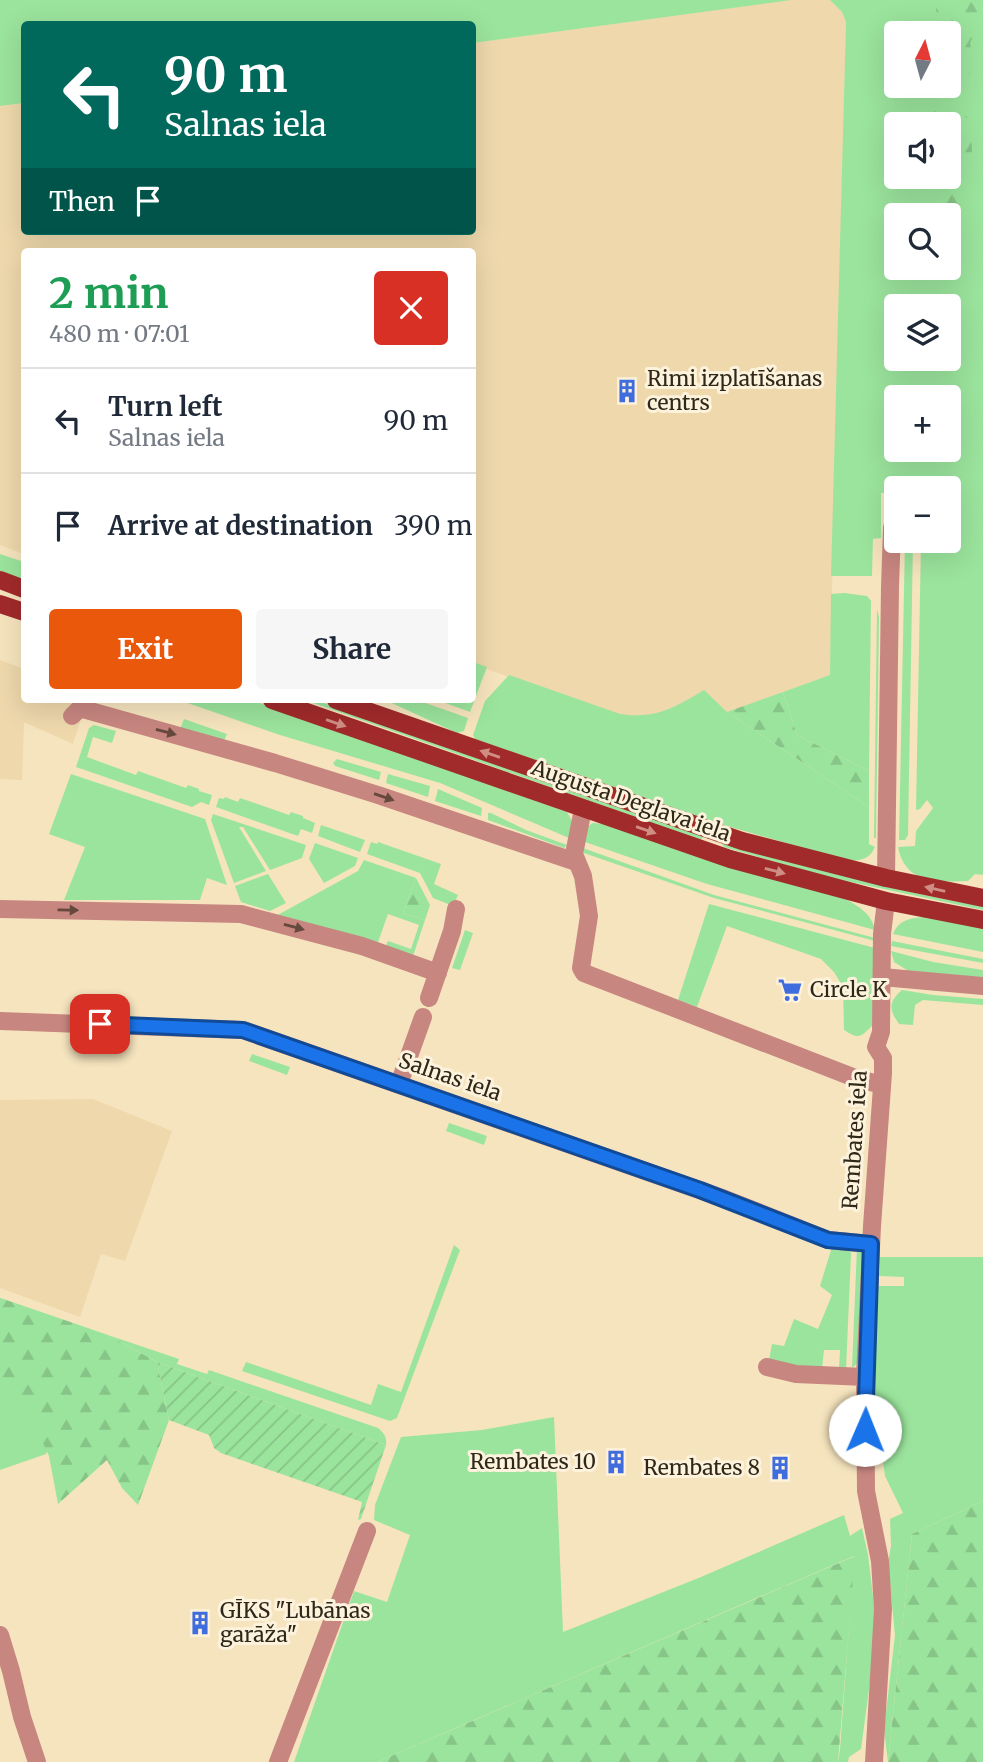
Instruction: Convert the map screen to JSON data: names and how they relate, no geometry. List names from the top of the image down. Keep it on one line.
{"streets":{"main road":["Augusta Deglava iela"],"street":["Salnas iela","Rembates iela"]},"crossings":[["Augusta Deglava iela","Rembates iela"],["Salnas iela","Rembates iela"]],"places":{"building":["Rimi izplatīšanas centrs","Rembates 10","Rembates 8","GĪKS \"Lubānas garāža\""],"supermarket":["Circle K"]},"north":"top","page":{"map_buttons":["+","−"],"turn":["90 m","Salnas iela"],"then":"Then","heading":["2 min","480 m · 07:01"],"list":[{"name":"Turn left","note":"Salnas iela","value":"90 m"},{"name":"Arrive at destination","value":"390 m"}],"buttons":["Exit","Share"]}}
